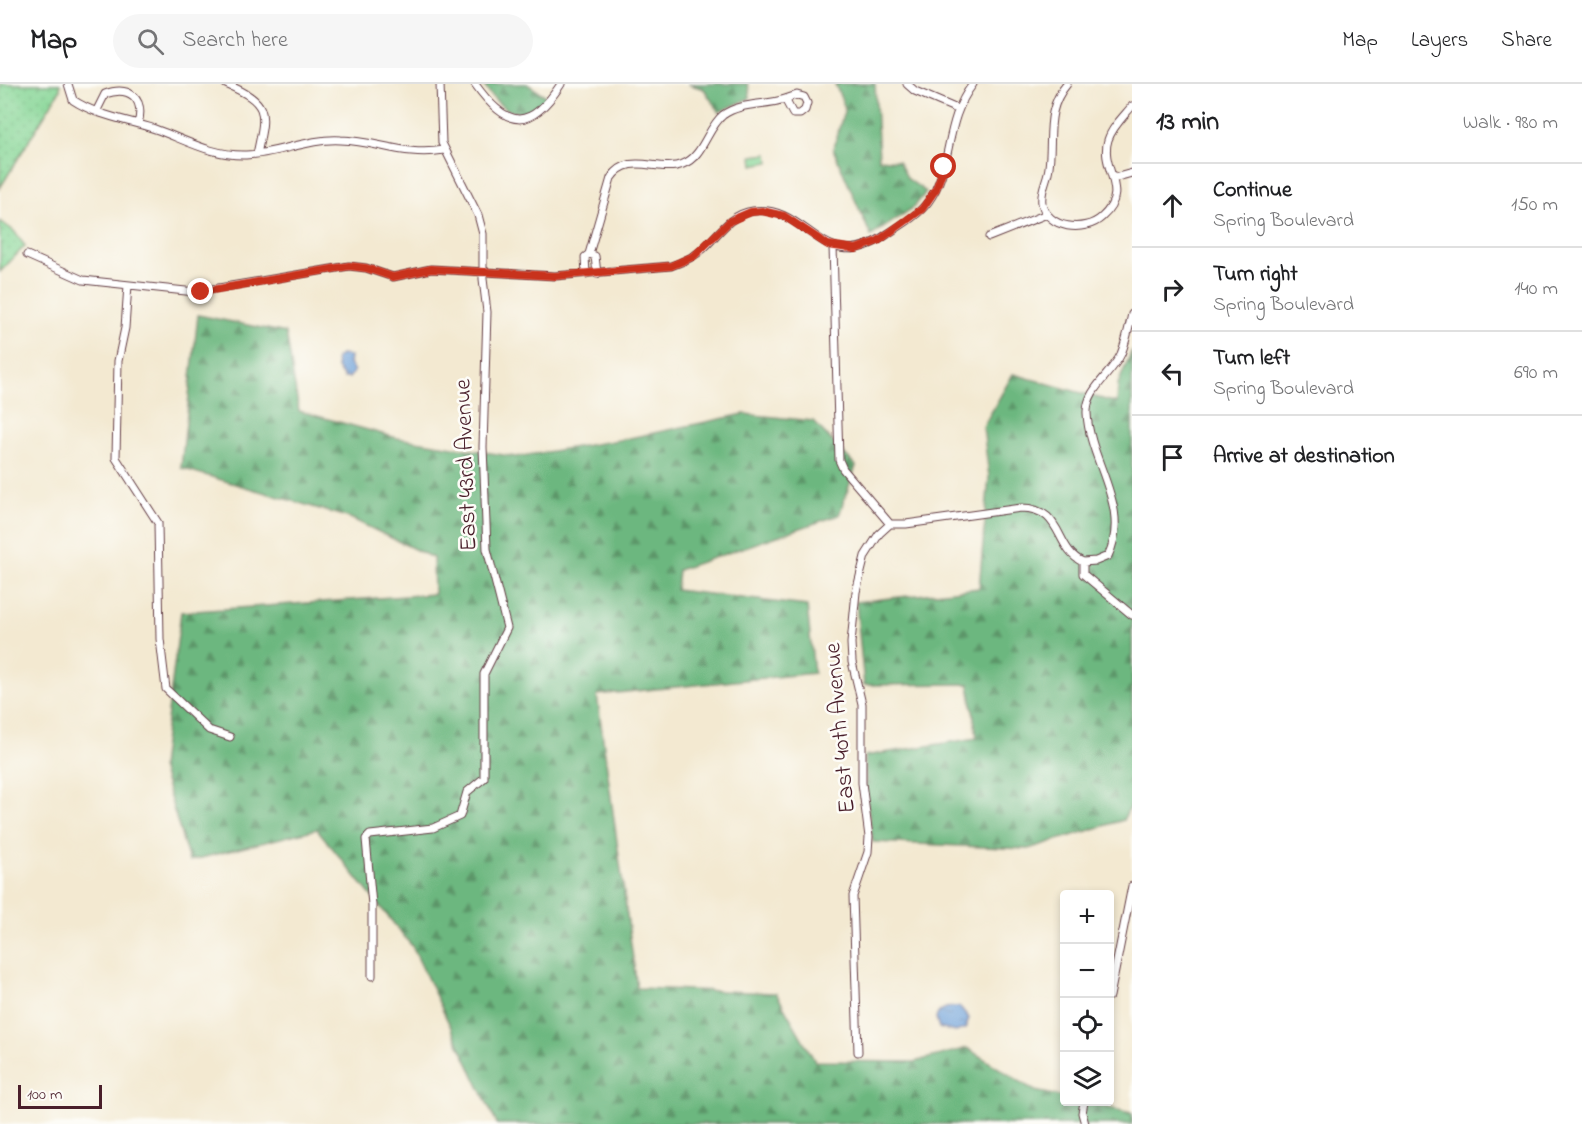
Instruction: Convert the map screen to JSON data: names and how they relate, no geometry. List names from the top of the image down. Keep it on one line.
{"streets":{"street":["East 43rd Avenue","East 40th Avenue"]},"scale_bar":"100 m","page":{"header":"Map","search":"Search here","nav":["Map","Layers","Share"],"heading":["13 min","Walk · 980 m"],"list":[["Continue","Spring Boulevard","150 m"],["Turn right","Spring Boulevard","140 m"],["Turn left","Spring Boulevard","690 m"],"Arrive at destination"],"map_buttons":["+","−"],"scale":"100 m"}}
